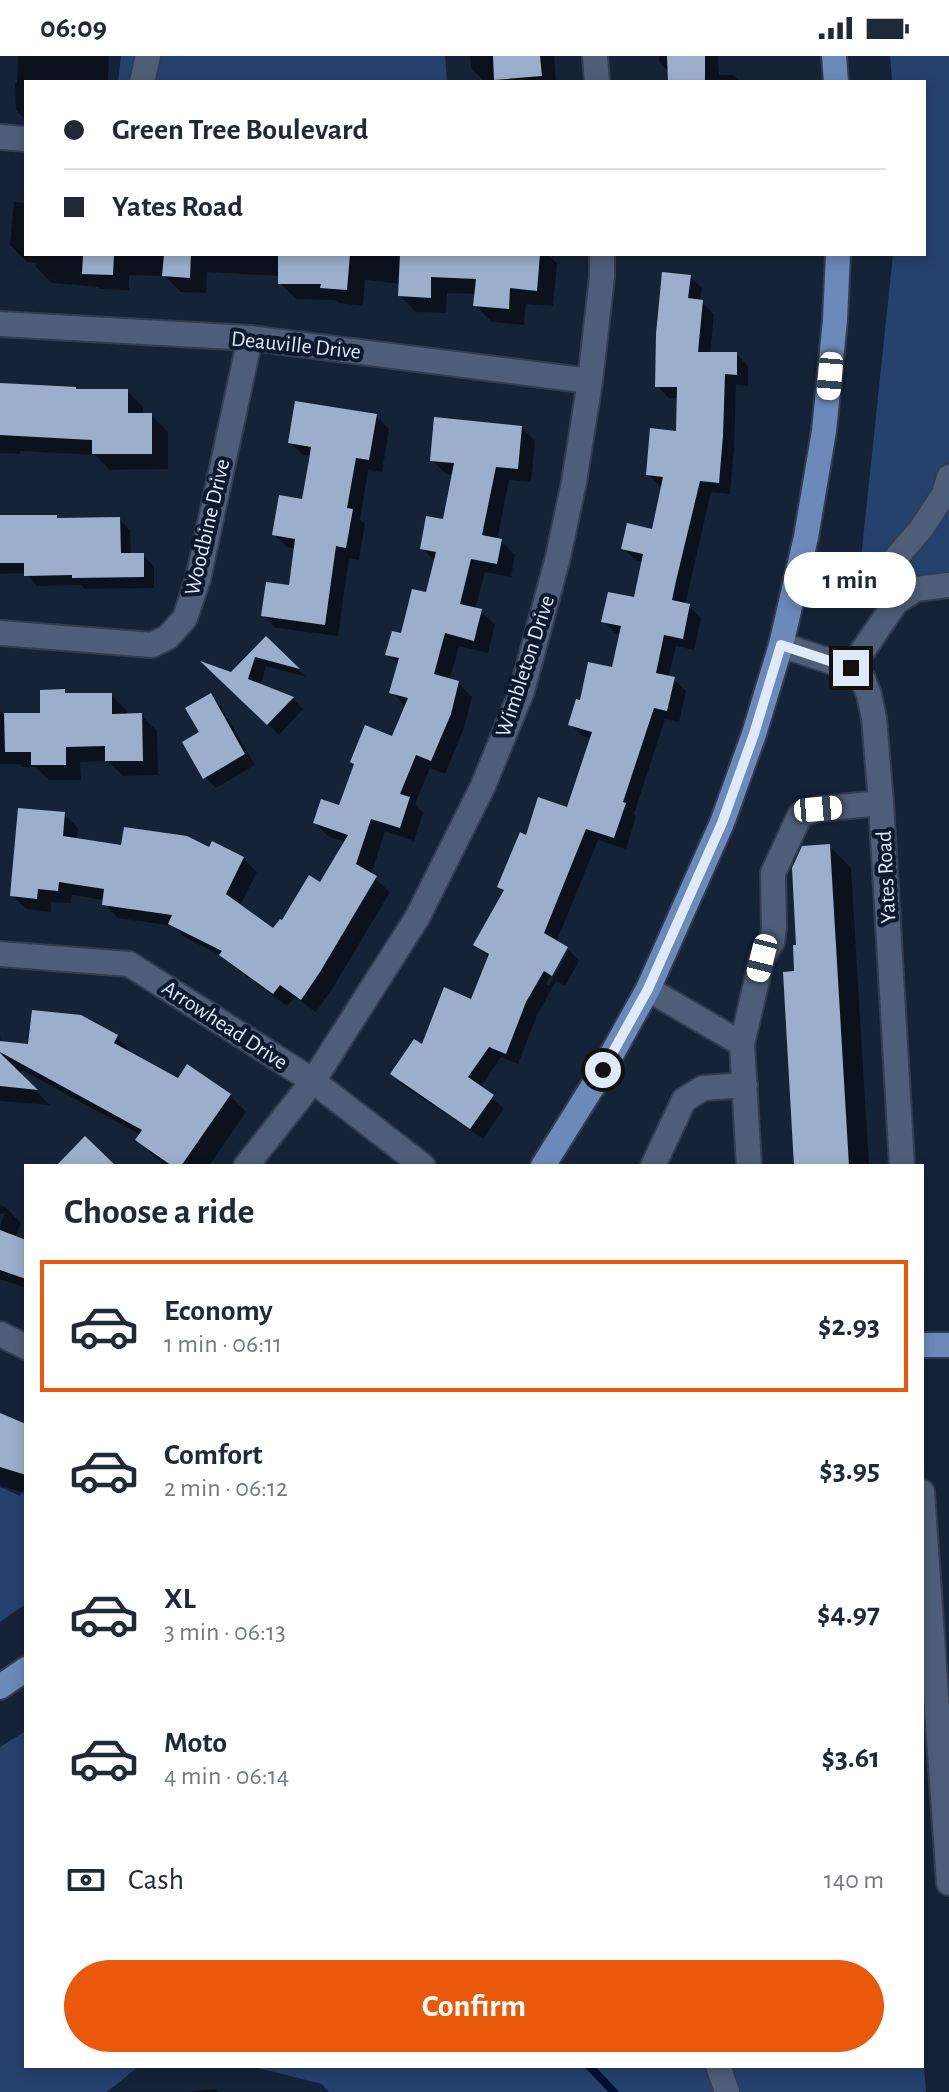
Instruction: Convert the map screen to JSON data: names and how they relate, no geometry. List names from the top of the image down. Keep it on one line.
{"streets":{"street":["Deauville Drive","Woodbine Drive","Wimbleton Drive","Yates Road","Arrowhead Drive"]},"crossings":[["Deauville Drive","Woodbine Drive"],["Deauville Drive","Wimbleton Drive"],["Wimbleton Drive","Arrowhead Drive"]],"page":{"status":"06:09","banner":["Green Tree Boulevard","Yates Road"],"bubble":"1 min","heading":"Choose a ride","list":[{"name":"Economy","note":"1 min · 06:11","value":"$2.93"},{"name":"Comfort","note":"2 min · 06:12","value":"$3.95"},{"name":"XL","note":"3 min · 06:13","value":"$4.97"},{"name":"Moto","note":"4 min · 06:14","value":"$3.61"}],"pay":["Cash","140 m"],"buttons":"Confirm"}}
